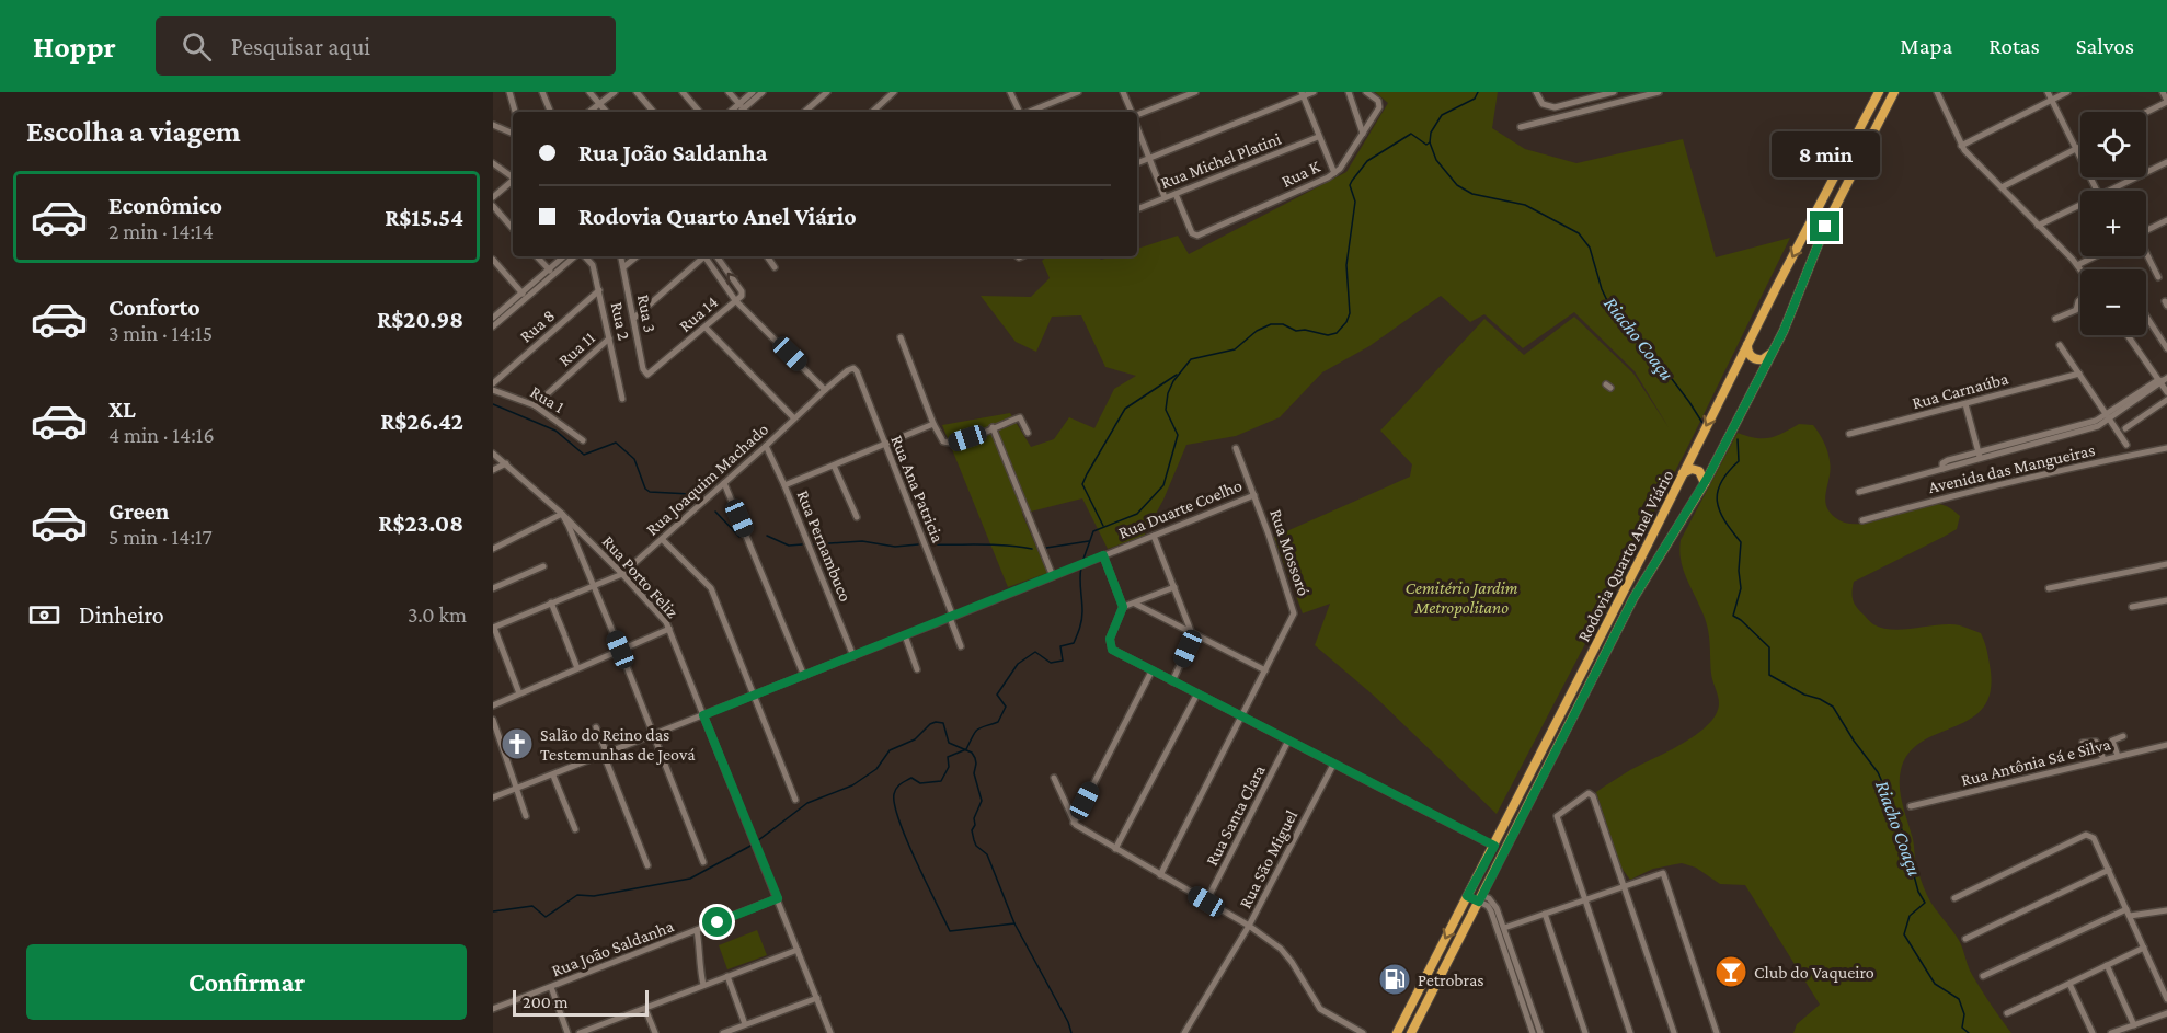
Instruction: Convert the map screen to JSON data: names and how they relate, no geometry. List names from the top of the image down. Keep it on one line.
{"streets":{"highway":["Rodovia Quarto Anel Viário"],"street":["Rua Michel Platini","Rua K","Rua 3","Rua 14","Rua 2","Rua 8","Rua 11","Rua Carnaúba","Rua 1","Avenida das Mangueiras","Rua Joaquim Machado","Rua Ana Patricia","Rua Duarte Coelho","Rua Pernambuco","Rua Mossoró","Rua Porto Feliz","Rua Antônia Sá e Silva","Rua Santa Clara","Rua São Miguel","Rua João Saldanha"]},"crossings":[["Rua Michel Platini","Rua K"],["Rua 3","Rua 14"],["Rua 2","Rua 8"],["Rua 2","Rua 11"],["Rua 11","Rua 1"],["Rua Joaquim Machado","Rua Ana Patricia"],["Rua Joaquim Machado","Rua Pernambuco"],["Rua Joaquim Machado","Rua Porto Feliz"],["Rua Ana Patricia","Rua Duarte Coelho"],["Rua Duarte Coelho","Rua Pernambuco"],["Rua Duarte Coelho","Rua Mossoró"],["Rua Duarte Coelho","Rua Porto Feliz"],["Rua Porto Feliz","Rua João Saldanha"]],"water":["Riacho Coaçu"],"parks":["Cemitério Jardim Metropolitano"],"places":{"church":["Salão do Reino das Testemunhas de Jeová"],"bar":["Club do Vaqueiro"],"fuel station":["Petrobras"]},"scale_bar":"200 m","page":{"header":"Hoppr","search":"Pesquisar aqui","nav":["Mapa","Rotas","Salvos"],"heading":"Escolha a viagem","map_buttons":["+","−"],"banner":["Rua João Saldanha","Rodovia Quarto Anel Viário"],"bubble":"8 min","list":[{"name":"Econômico","note":"2 min · 14:14","value":"R$15.54"},{"name":"Conforto","note":"3 min · 14:15","value":"R$20.98"},{"name":"XL","note":"4 min · 14:16","value":"R$26.42"},{"name":"Green","note":"5 min · 14:17","value":"R$23.08"}],"pay":["Dinheiro","3.0 km"],"buttons":"Confirmar","scale":"200 m"}}
